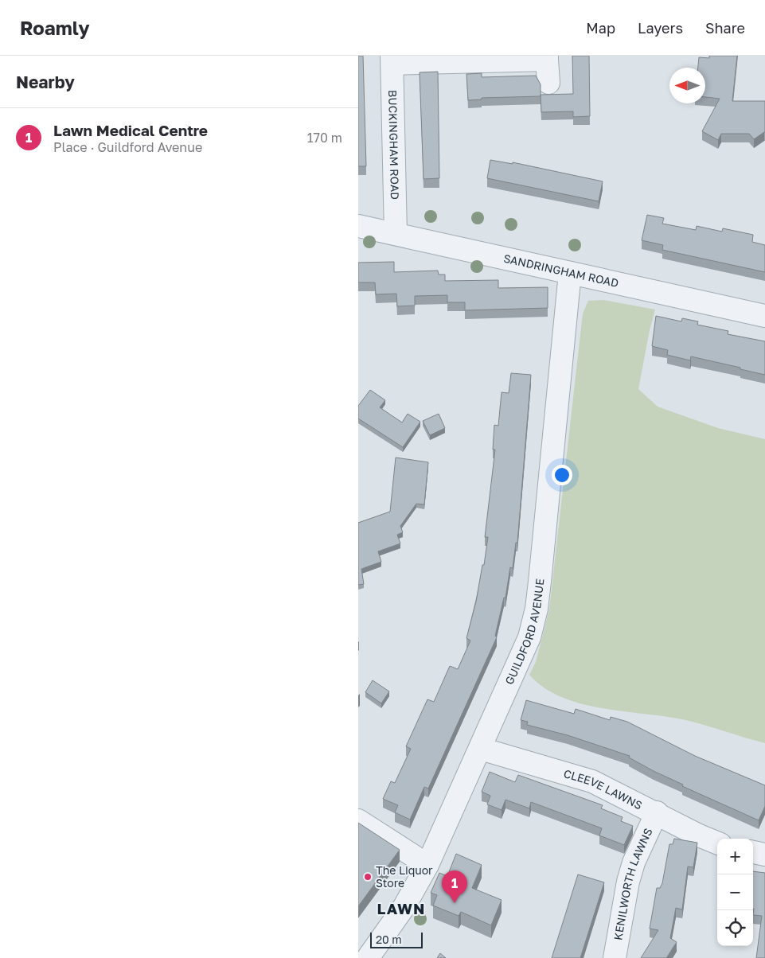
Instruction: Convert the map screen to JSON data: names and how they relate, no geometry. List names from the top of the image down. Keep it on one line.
{"streets":{"street":["BUCKINGHAM ROAD","SANDRINGHAM ROAD","GUILDFORD AVENUE","CLEEVE LAWNS","KENILWORTH LAWNS"]},"crossings":[["BUCKINGHAM ROAD","SANDRINGHAM ROAD"],["SANDRINGHAM ROAD","GUILDFORD AVENUE"],["GUILDFORD AVENUE","CLEEVE LAWNS"],["CLEEVE LAWNS","KENILWORTH LAWNS"]],"districts":["LAWN"],"places":["The Liquor Store"],"scale_bar":"20 m","north":"left","page":{"header":"Roamly","nav":["Map","Layers","Share"],"heading":"Nearby","list":[{"mark":"1","name":"Lawn Medical Centre","note":"Place · Guildford Avenue","value":"170 m"}],"map_buttons":["+","−"],"pins":"1","scale":"20 m"}}
